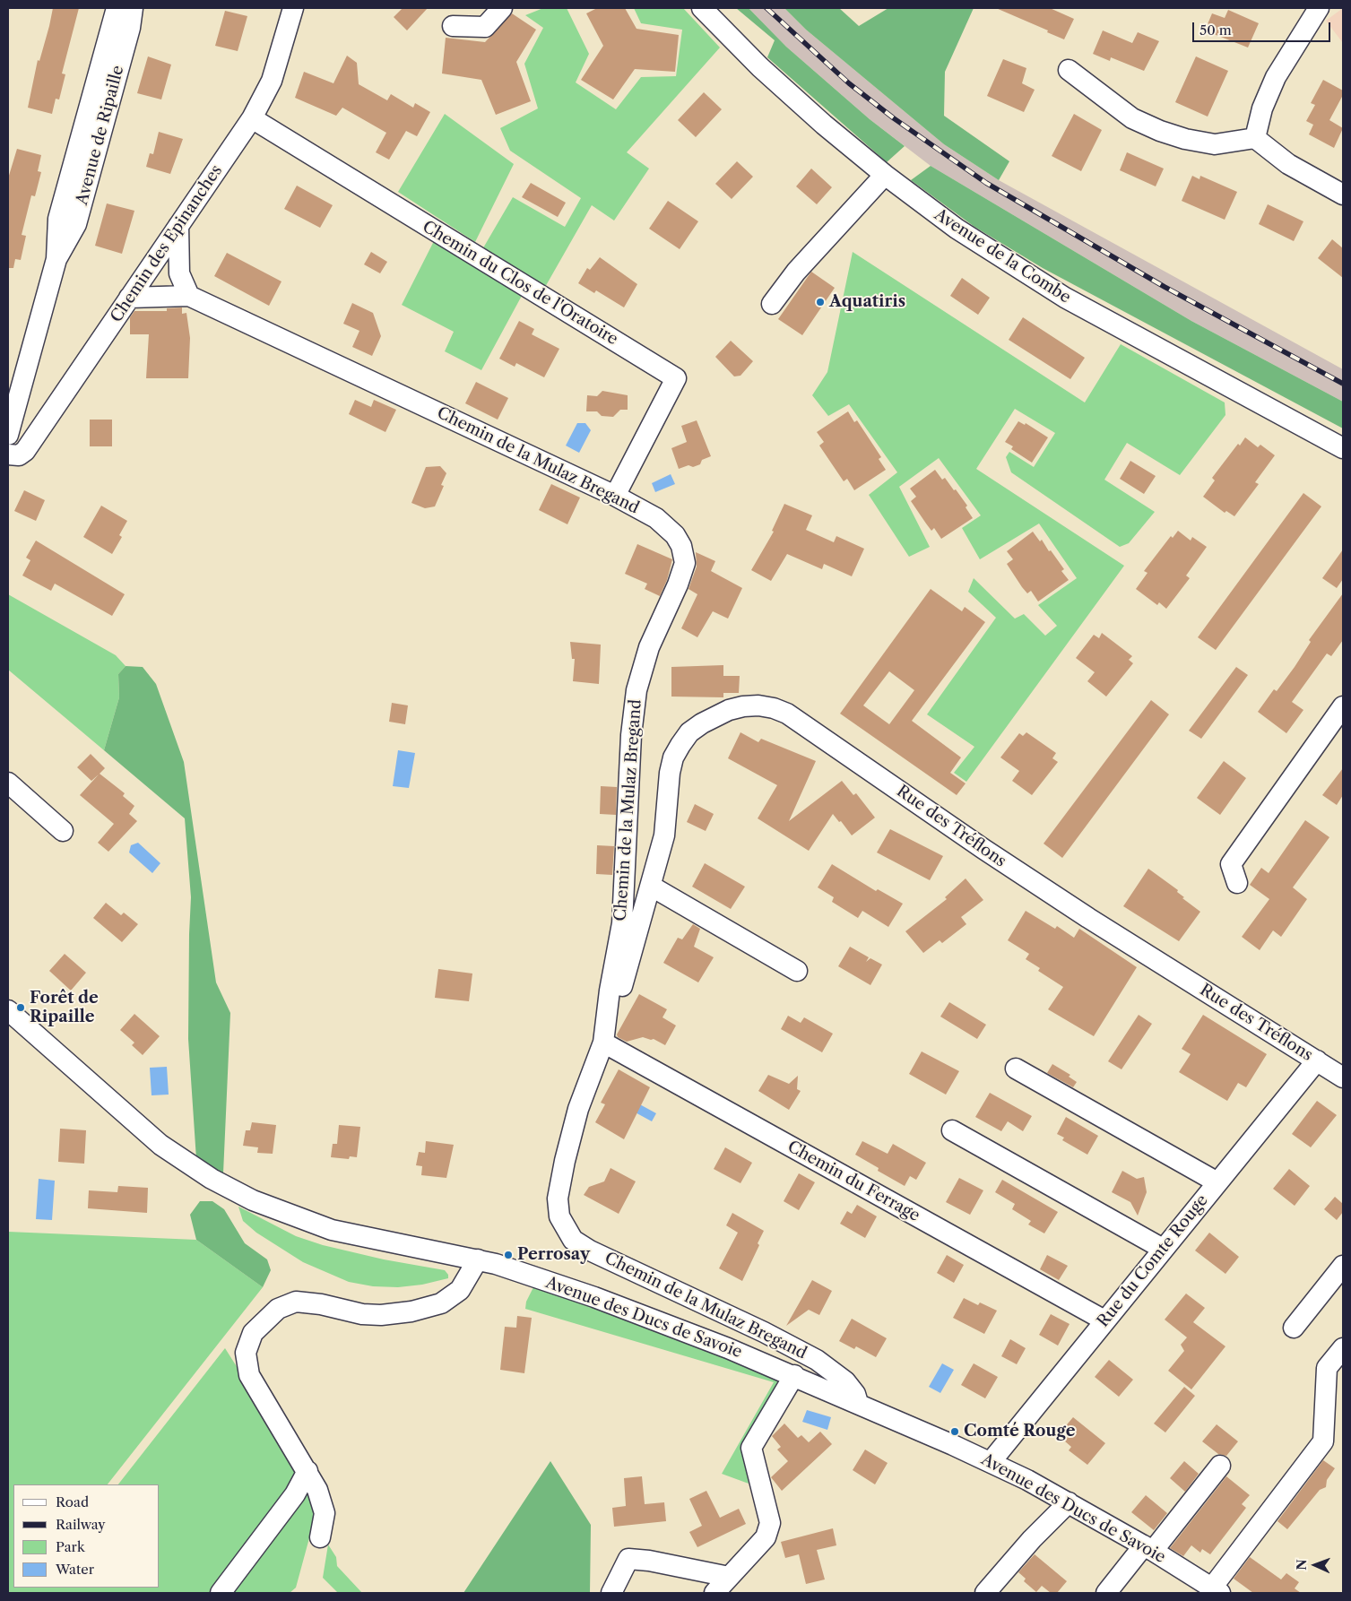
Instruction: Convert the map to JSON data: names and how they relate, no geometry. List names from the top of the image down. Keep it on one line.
{"streets":{"street":["Avenue de Ripaille","Chemin des Epinanches","Avenue de la Combe","Chemin du Clos de l'Oratoire","Chemin de la Mulaz Bregand","Rue des Tréflons","Chemin du Ferrage","Rue du Comte Rouge","Avenue des Ducs de Savoie"]},"crossings":[["Chemin des Epinanches","Chemin du Clos de l'Oratoire"],["Chemin des Epinanches","Chemin de la Mulaz Bregand"],["Chemin du Clos de l'Oratoire","Chemin de la Mulaz Bregand"],["Chemin de la Mulaz Bregand","Rue des Tréflons"],["Chemin de la Mulaz Bregand","Chemin du Ferrage"],["Chemin de la Mulaz Bregand","Avenue des Ducs de Savoie"],["Rue des Tréflons","Chemin du Ferrage"],["Rue des Tréflons","Rue du Comte Rouge"],["Chemin du Ferrage","Rue du Comte Rouge"],["Rue du Comte Rouge","Avenue des Ducs de Savoie"]],"places":["Aquatiris","Forêt de Ripaille","Perrosay","Comté Rouge"],"legend":["Road","Railway","Park","Water"],"scale_bar":"50 m","north":"left"}
